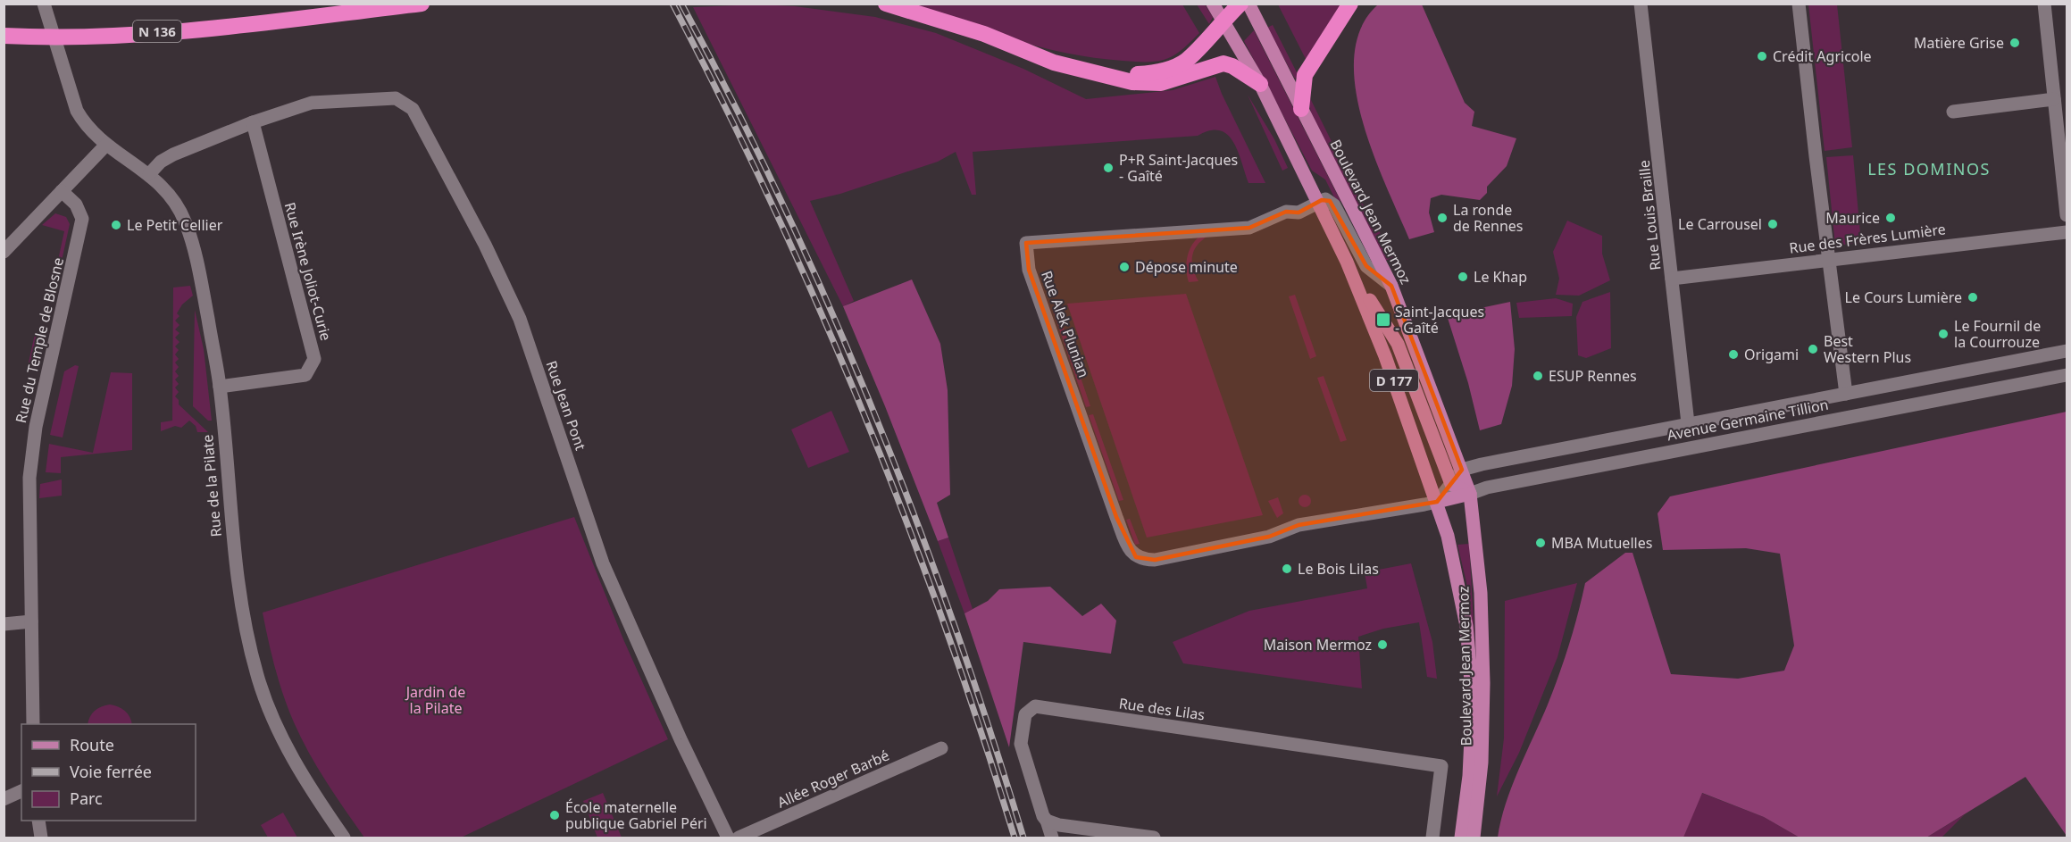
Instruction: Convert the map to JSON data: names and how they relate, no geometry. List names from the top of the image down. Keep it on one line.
{"streets":{"highway":["N 136"],"main road":["Boulevard Jean Mermoz","D 177","Avenue Germaine Tillion"],"street":["Rue Louis Braille","Rue des Frères Lumière","Rue Irène Joliot-Curie","Rue Alek Plunian","Rue du Temple de Blosne","Rue Jean Pont","Rue de la Pilate","Rue des Lilas","Allée Roger Barbé"]},"crossings":[["Boulevard Jean Mermoz","Rue Alek Plunian"],["Boulevard Jean Mermoz","D 177"],["Boulevard Jean Mermoz","Avenue Germaine Tillion"],["Rue Louis Braille","Rue des Frères Lumière"],["Rue Louis Braille","Avenue Germaine Tillion"],["Rue Irène Joliot-Curie","Rue Jean Pont"],["Rue Irène Joliot-Curie","Rue de la Pilate"],["Rue Alek Plunian","Avenue Germaine Tillion"]],"districts":["LES DOMINOS"],"parks":["Jardin de la Pilate"],"places":{"other":["Matière Grise","Crédit Agricole","P+R Saint-Jacques - Gaîté","La ronde de Rennes","Maurice","Le Carrousel","Le Petit Cellier","Dépose minute","Le Khap","Le Cours Lumière","Le Fournil de la Courrouze","Best Western Plus","Origami","ESUP Rennes","MBA Mutuelles","Le Bois Lilas","Maison Mermoz","École maternelle publique Gabriel Péri"],"transit":["Saint-Jacques - Gaîté"]},"legend":["Route","Voie ferrée","Parc"]}
